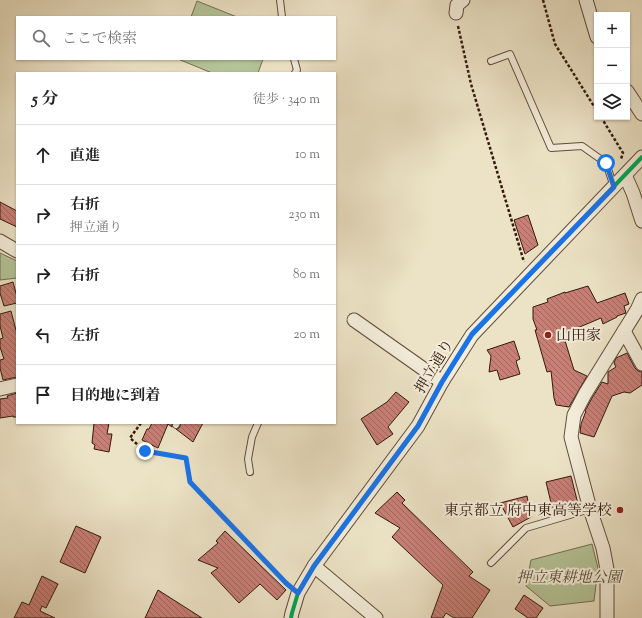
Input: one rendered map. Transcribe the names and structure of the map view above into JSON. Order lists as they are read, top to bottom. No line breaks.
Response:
{"streets":{"street":["押立通り"]},"parks":["押立東耕地公園"],"places":["山田家","東京都立 府中東高等学校"],"page":{"map_buttons":["+","−"],"search":"ここで検索","heading":["5 分","徒歩 · 340 m"],"list":[["直進","10 m"],["右折","押立通り","230 m"],["右折","80 m"],["左折","20 m"],"目的地に到着"]}}
